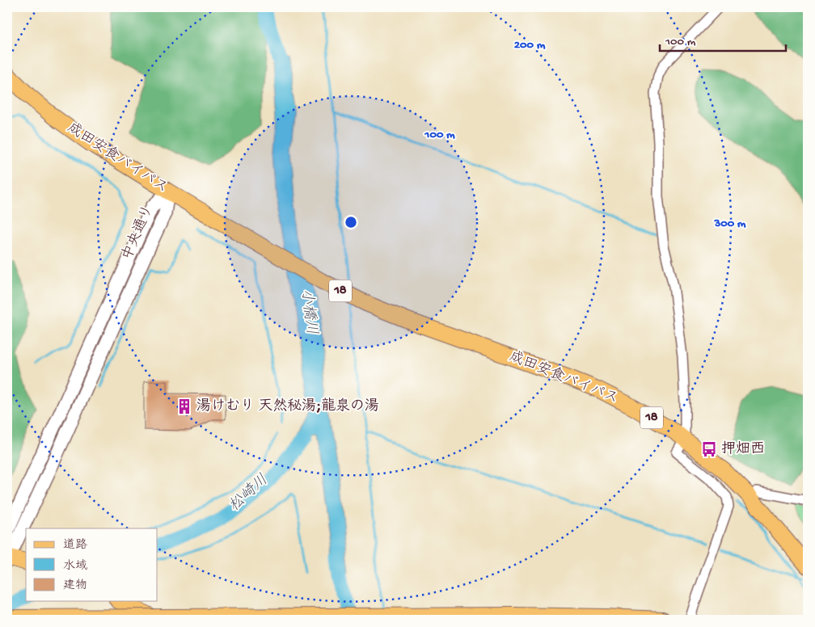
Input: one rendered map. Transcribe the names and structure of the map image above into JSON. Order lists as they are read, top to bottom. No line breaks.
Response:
{"streets":{"main road":["成田安食バイパス","18"],"street":["中央通り"]},"crossings":[["成田安食バイパス","中央通り"]],"water":["小橋川","松崎川"],"places":{"building":["湯けむり 天然秘湯;龍泉の湯"],"bus stop":["押畑西"]},"legend":["道路","水域","建物"],"scale_bar":"100 m","rings":["200 m","100 m","300 m"]}
